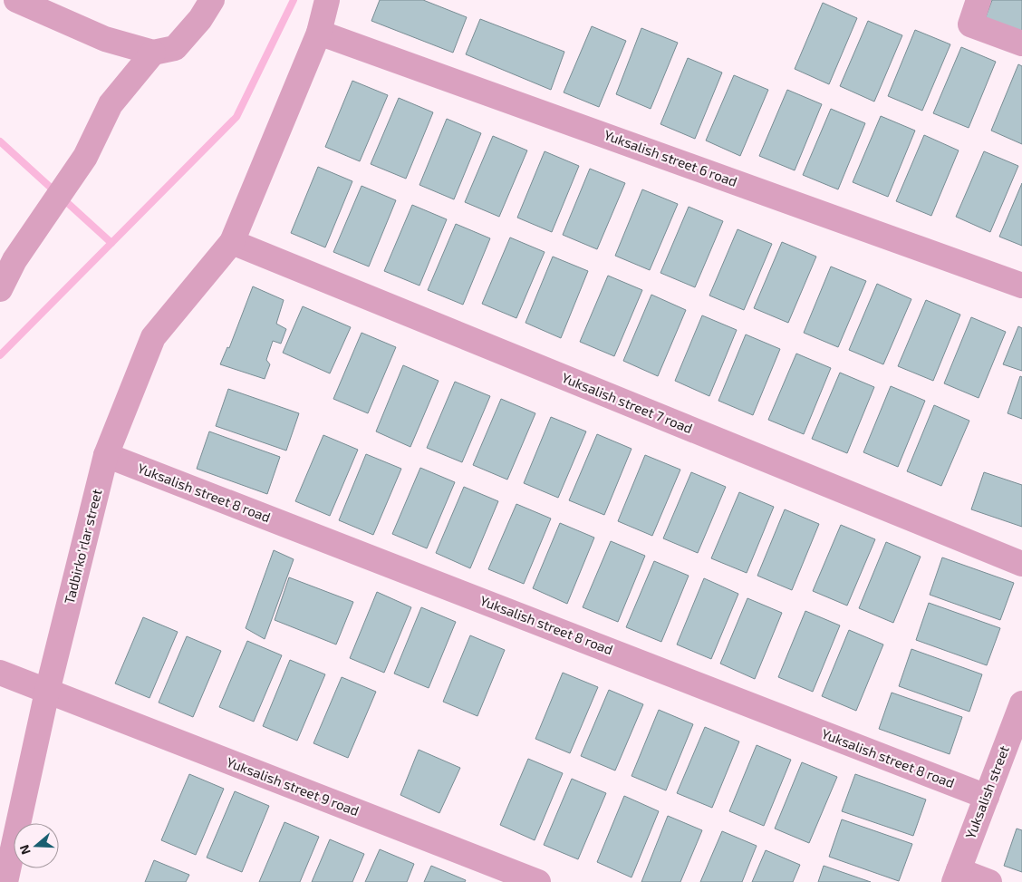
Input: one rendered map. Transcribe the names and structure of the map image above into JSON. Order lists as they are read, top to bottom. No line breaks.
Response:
{"streets":{"street":["Yuksalish street 6 road","Yuksalish street 7 road","Yuksalish street 8 road","Tadbirko'rlar street","Yuksalish street 9 road","Yuksalish street"]},"crossings":[["Yuksalish street 6 road","Tadbirko'rlar street"],["Yuksalish street 7 road","Tadbirko'rlar street"],["Yuksalish street 8 road","Tadbirko'rlar street"],["Yuksalish street 8 road","Yuksalish street"],["Tadbirko'rlar street","Yuksalish street 9 road"]],"north":"left"}
